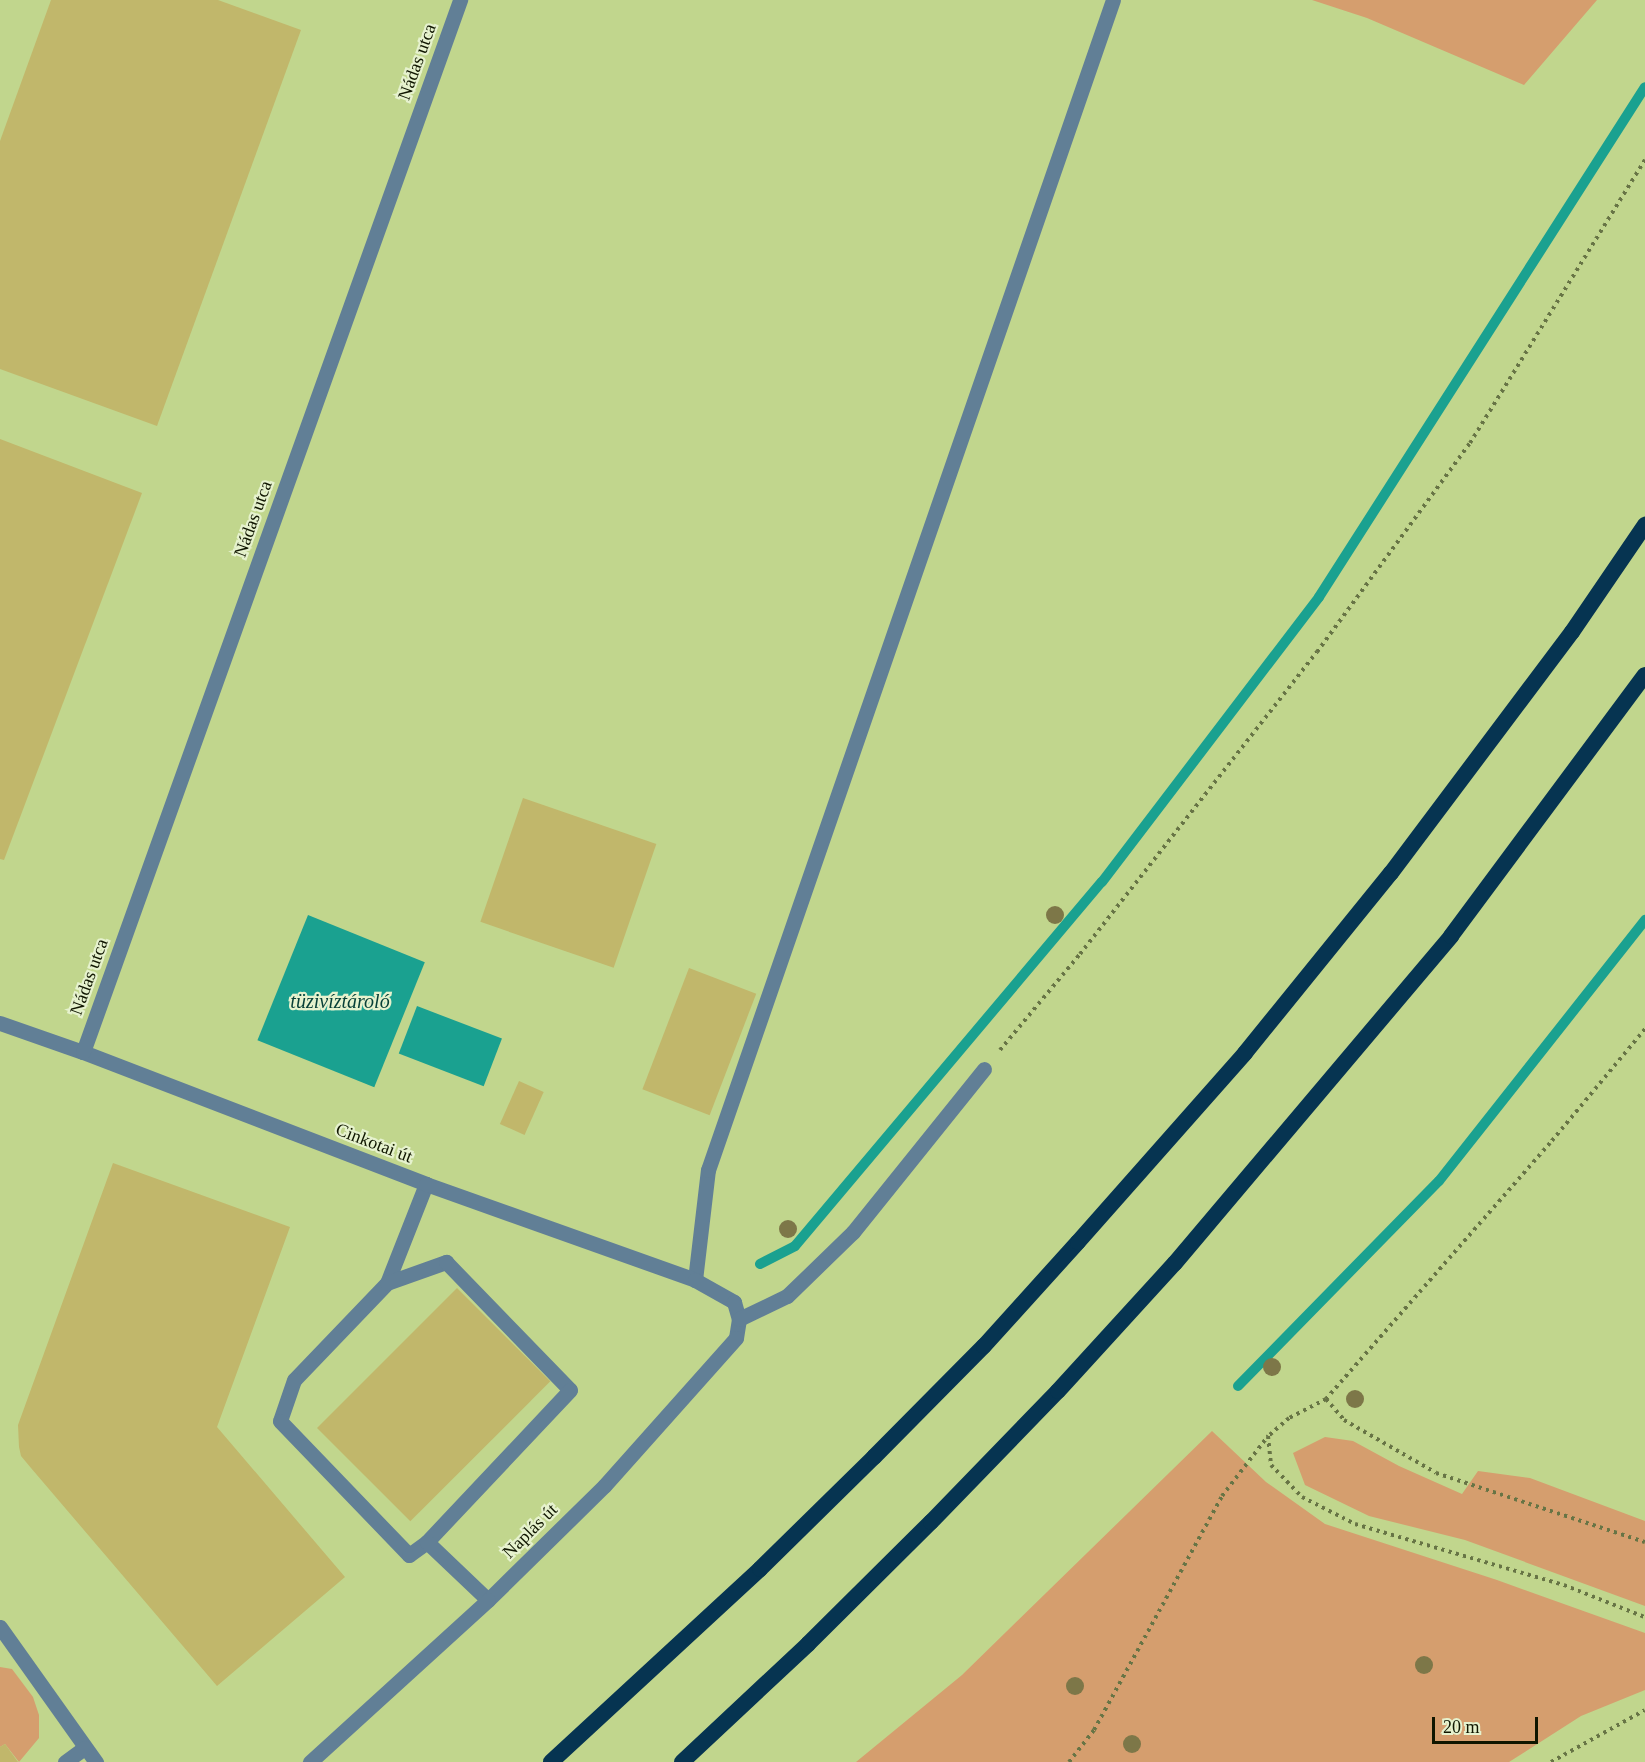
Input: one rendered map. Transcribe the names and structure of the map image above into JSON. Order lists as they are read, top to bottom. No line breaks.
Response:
{"streets":{"street":["Nádas utca","Cinkotai út","Naplás út"]},"crossings":[["Nádas utca","Cinkotai út"],["Cinkotai út","Naplás út"]],"water":["tüzivíztároló"],"scale_bar":"20 m"}
